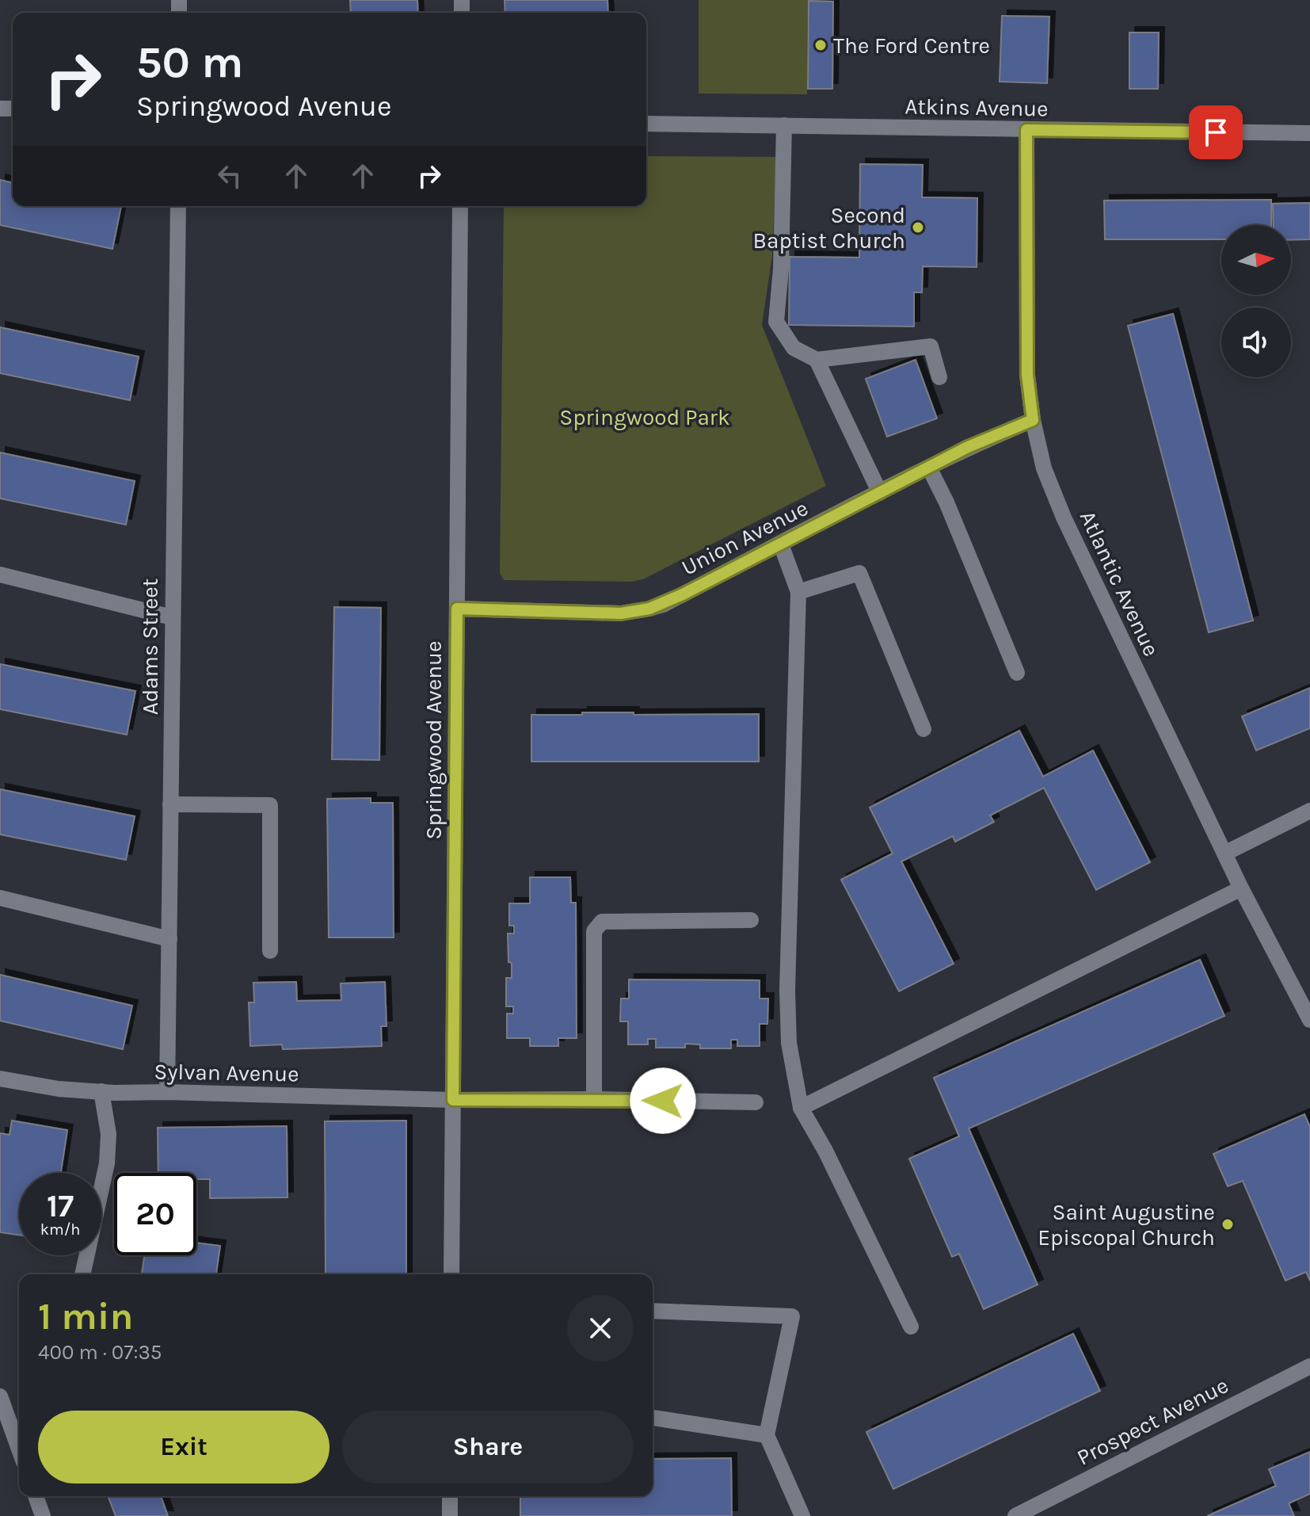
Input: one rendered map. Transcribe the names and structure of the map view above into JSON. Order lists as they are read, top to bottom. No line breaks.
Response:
{"streets":{"street":["Atkins Avenue","Union Avenue","Atlantic Avenue","Adams Street","Springwood Avenue","Sylvan Avenue","Prospect Avenue"]},"crossings":[["Atkins Avenue","Atlantic Avenue"],["Union Avenue","Atlantic Avenue"],["Union Avenue","Springwood Avenue"],["Adams Street","Sylvan Avenue"],["Springwood Avenue","Sylvan Avenue"]],"parks":["Springwood Park"],"places":["The Ford Centre","Second Baptist Church","Saint Augustine Episcopal Church"],"north":"right","page":{"turn":["50 m","Springwood Avenue"],"speed":"17 km/h","limit":"20","heading":["1 min","400 m · 07:35"],"buttons":["Exit","Share"]}}
